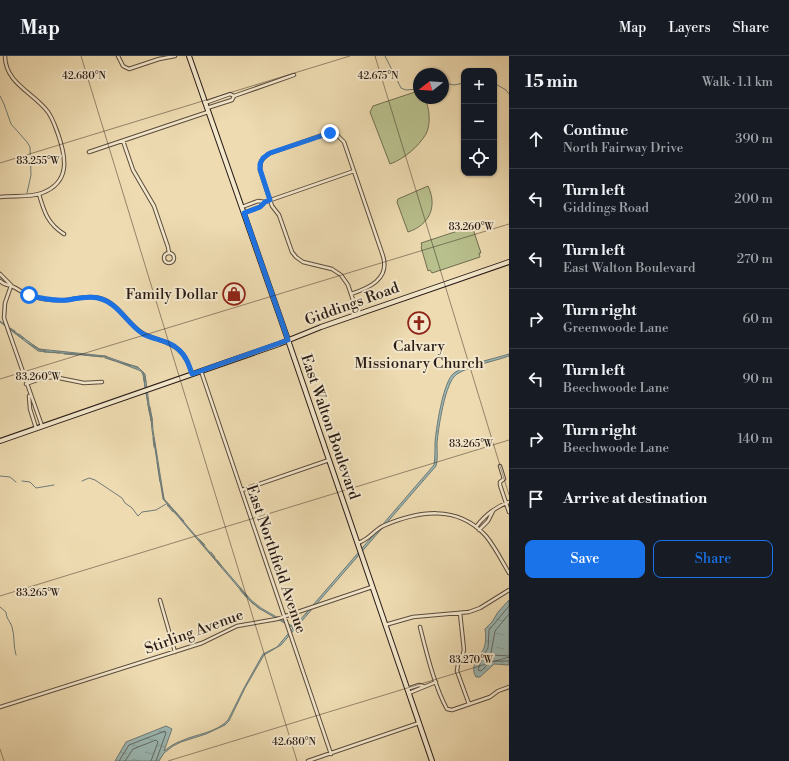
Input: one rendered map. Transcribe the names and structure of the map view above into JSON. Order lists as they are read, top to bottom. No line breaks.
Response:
{"streets":{"main road":["Giddings Road","East Walton Boulevard"],"street":["East Northfield Avenue","Stirling Avenue"]},"crossings":[["Giddings Road","East Walton Boulevard"],["Giddings Road","East Northfield Avenue"],["East Walton Boulevard","Stirling Avenue"],["East Northfield Avenue","Stirling Avenue"]],"places":{"shop":["Family Dollar"],"church":["Calvary Missionary Church"]},"north":"left","page":{"header":"Map","nav":["Map","Layers","Share"],"heading":["15 min","Walk · 1.1 km"],"map_buttons":["+","−"],"list":[["Continue","North Fairway Drive","390 m"],["Turn left","Giddings Road","200 m"],["Turn left","East Walton Boulevard","270 m"],["Turn right","Greenwoode Lane","60 m"],["Turn left","Beechwoode Lane","90 m"],["Turn right","Beechwoode Lane","140 m"],"Arrive at destination"],"buttons":["Save","Share"]},"coordinates":["42.680°N","42.675°N","83.255°W","83.260°W","83.265°W","83.270°W"]}
